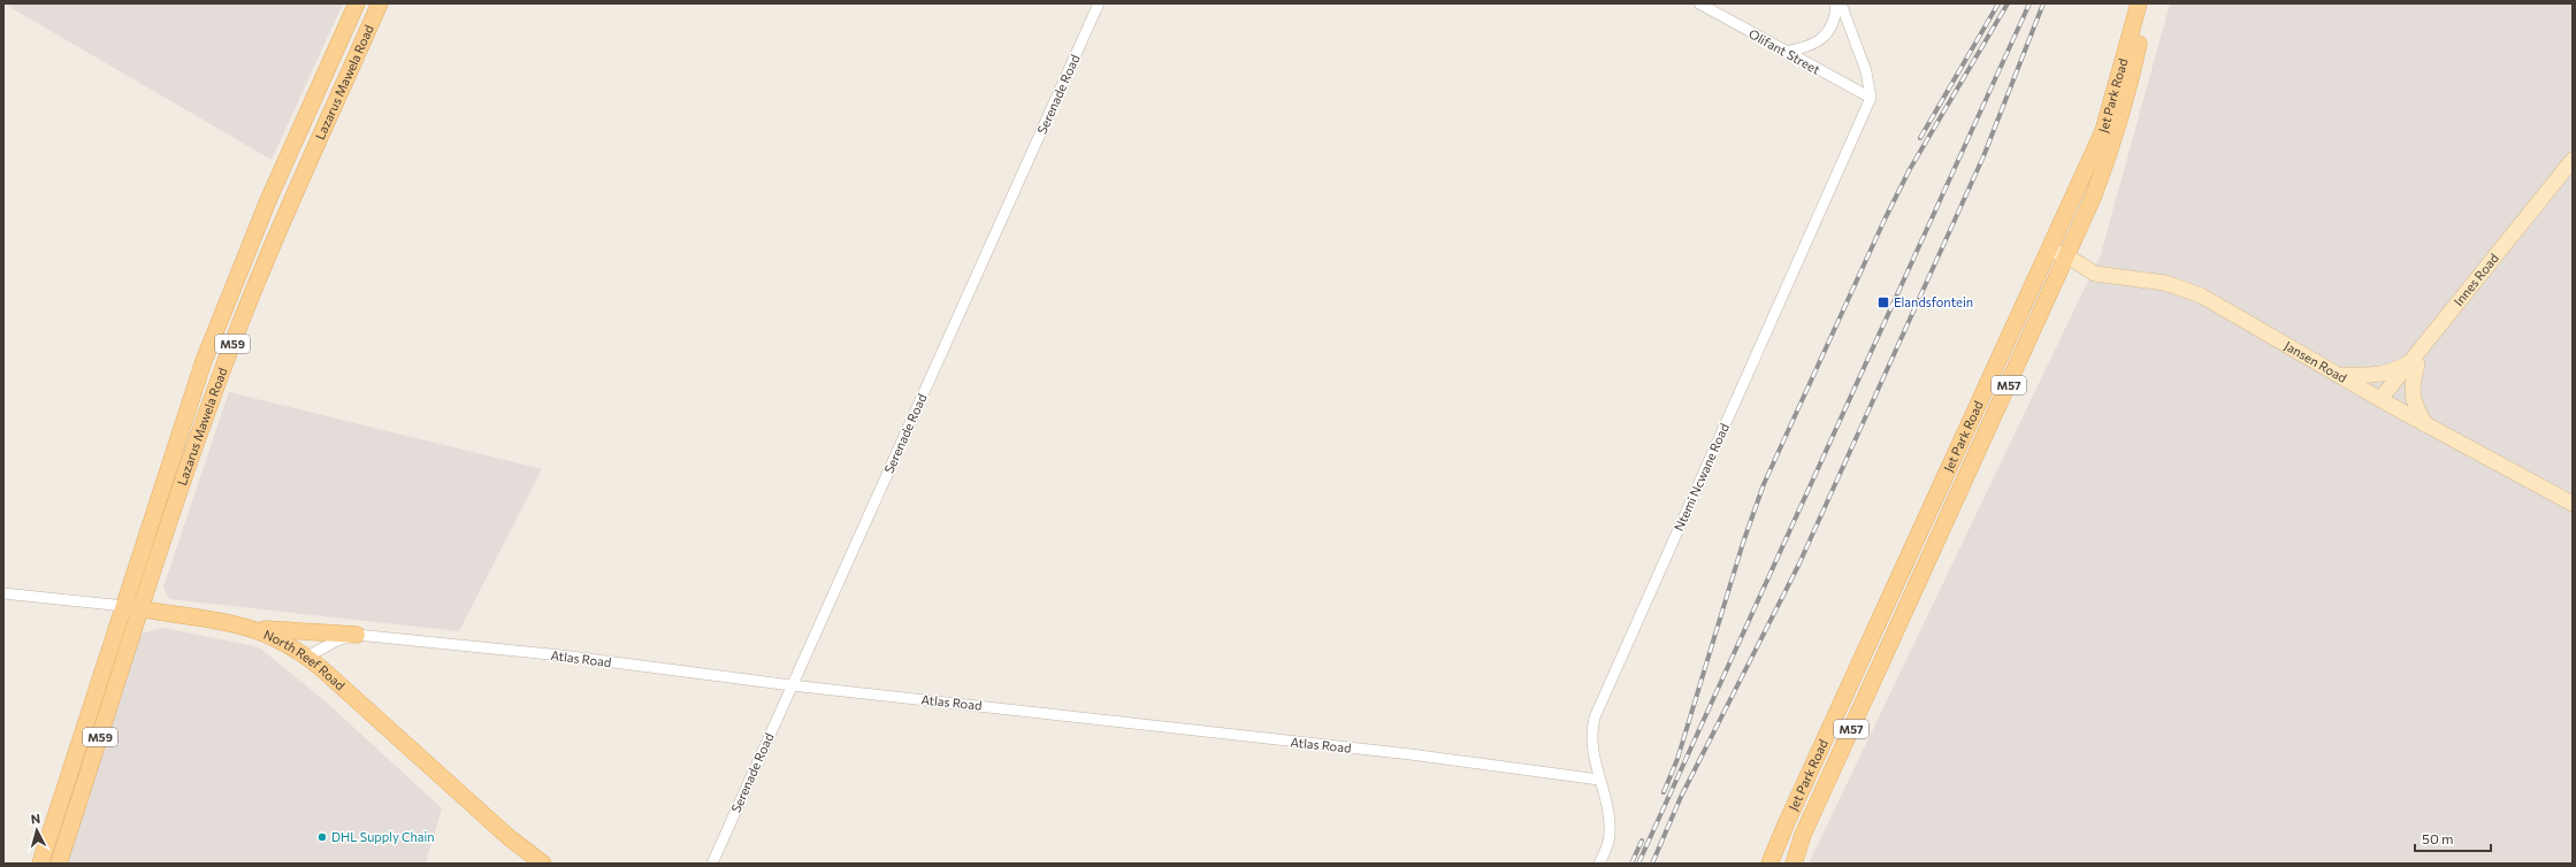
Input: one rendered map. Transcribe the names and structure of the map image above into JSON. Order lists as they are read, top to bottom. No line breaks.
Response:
{"streets":{"main road":["Lazarus Mawela Road","Jet Park Road","M59","M57","North Reef Road"],"street":["Olifant Street","Serenade Road","Innes Road","Jansen Road","Ntemi Ncwane Road","Atlas Road"]},"crossings":[["Olifant Street","Ntemi Ncwane Road"],["Lazarus Mawela Road","North Reef Road"],["Serenade Road","Atlas Road"],["Jet Park Road","Jansen Road"],["Innes Road","Jansen Road"],["Ntemi Ncwane Road","Atlas Road"],["Atlas Road","North Reef Road"]],"places":{"transit":["Elandsfontein"],"other":["DHL Supply Chain"]},"scale_bar":"50 m","north":"top"}
